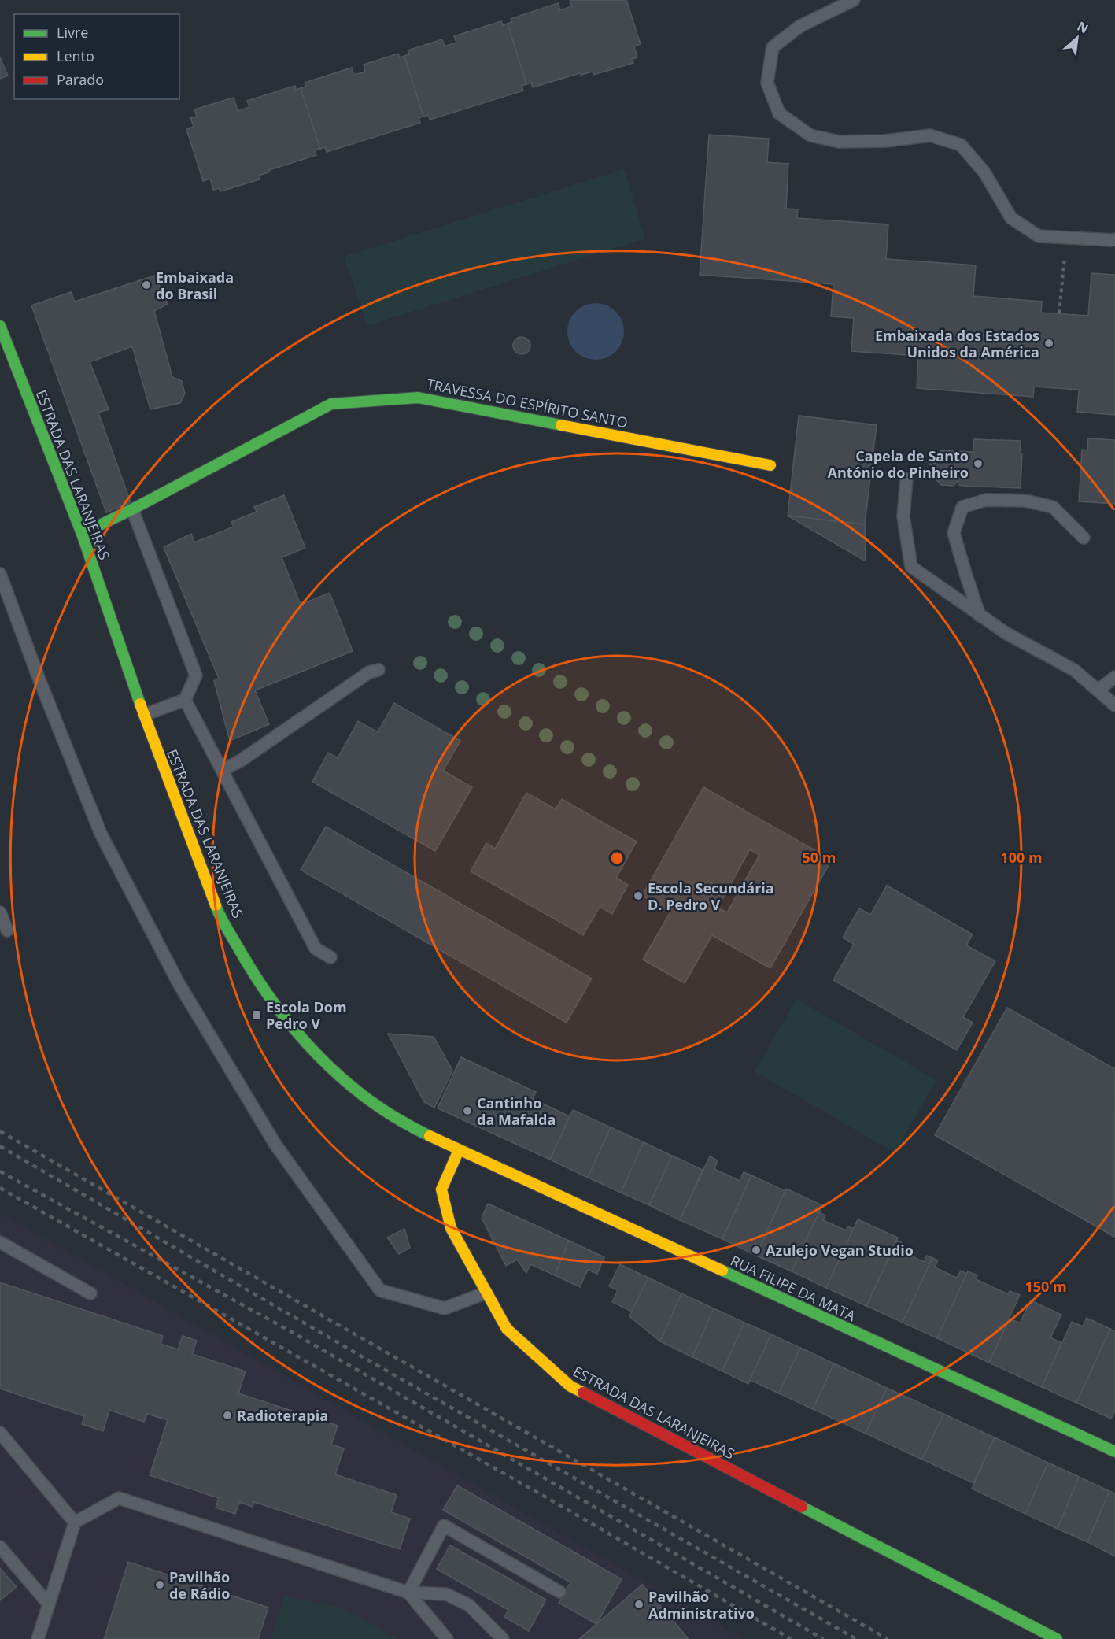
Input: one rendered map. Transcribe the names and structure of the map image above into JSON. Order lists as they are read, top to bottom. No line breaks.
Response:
{"streets":{"main road":["TRAVESSA DO ESPÍRITO SANTO","ESTRADA DAS LARANJEIRAS","RUA FILIPE DA MATA"]},"crossings":[["TRAVESSA DO ESPÍRITO SANTO","ESTRADA DAS LARANJEIRAS"],["ESTRADA DAS LARANJEIRAS","RUA FILIPE DA MATA"]],"places":{"other":["Embaixada do Brasil","Embaixada dos Estados Unidos da América","Capela de Santo António do Pinheiro","Escola Secundária D. Pedro V","Cantinho da Mafalda","Azulejo Vegan Studio","Radioterapia","Pavilhão de Rádio","Pavilhão Administrativo"],"transit":["Escola Dom Pedro V"]},"legend":["Livre","Lento","Parado"],"north":"top right","rings":["50 m","100 m","150 m"]}
